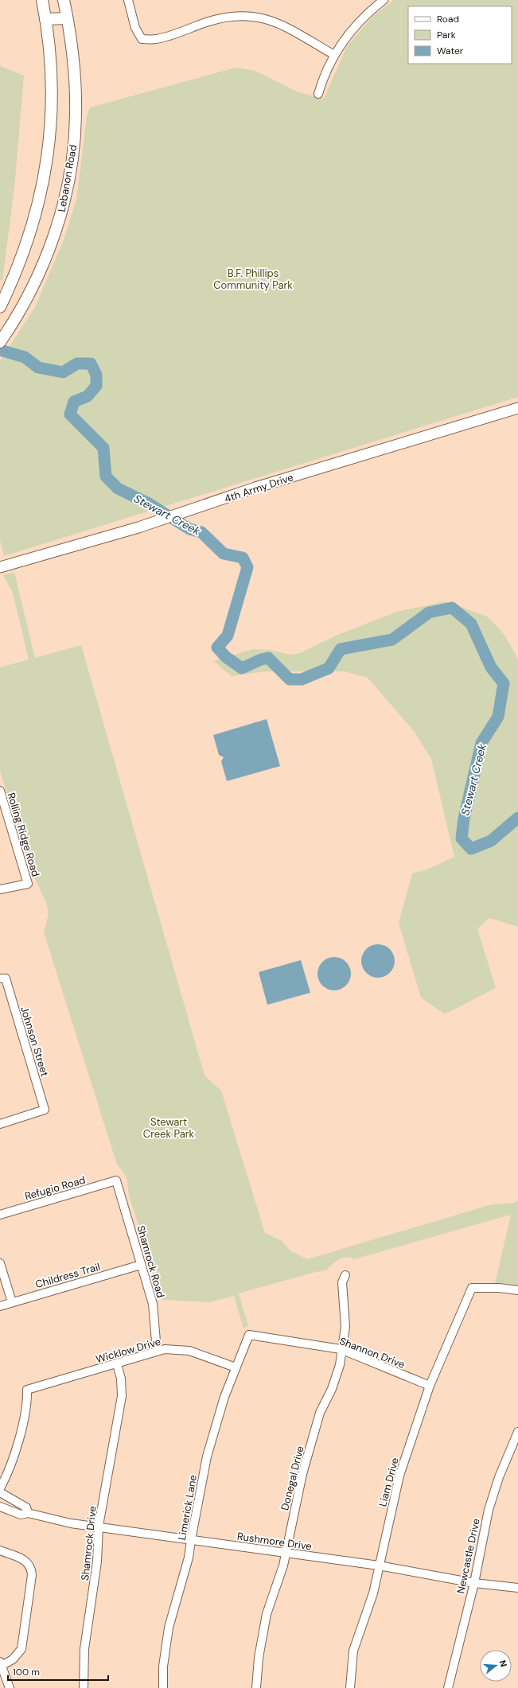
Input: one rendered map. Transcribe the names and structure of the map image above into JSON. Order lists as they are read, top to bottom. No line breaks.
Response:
{"streets":{"main road":["Lebanon Road"],"street":["4th Army Drive","Rolling Ridge Road","Johnson Street","Refugio Road","Shamrock Road","Childress Trail","Wicklow Drive","Shannon Drive","Donegal Drive","Liam Drive","Limerick Lane","Rushmore Drive","Shamrock Drive","Newcastle Drive"]},"crossings":[["Refugio Road","Shamrock Road"],["Shamrock Road","Childress Trail"],["Shamrock Road","Wicklow Drive"],["Wicklow Drive","Limerick Lane"],["Wicklow Drive","Shamrock Drive"],["Shannon Drive","Donegal Drive"],["Shannon Drive","Liam Drive"],["Shannon Drive","Limerick Lane"],["Donegal Drive","Rushmore Drive"],["Liam Drive","Rushmore Drive"],["Limerick Lane","Rushmore Drive"],["Rushmore Drive","Shamrock Drive"],["Rushmore Drive","Newcastle Drive"]],"water":["Stewart Creek"],"parks":["B.F. Phillips Community Park","Stewart Creek Park"],"legend":["Road","Park","Water"],"scale_bar":"100 m","north":"right"}
